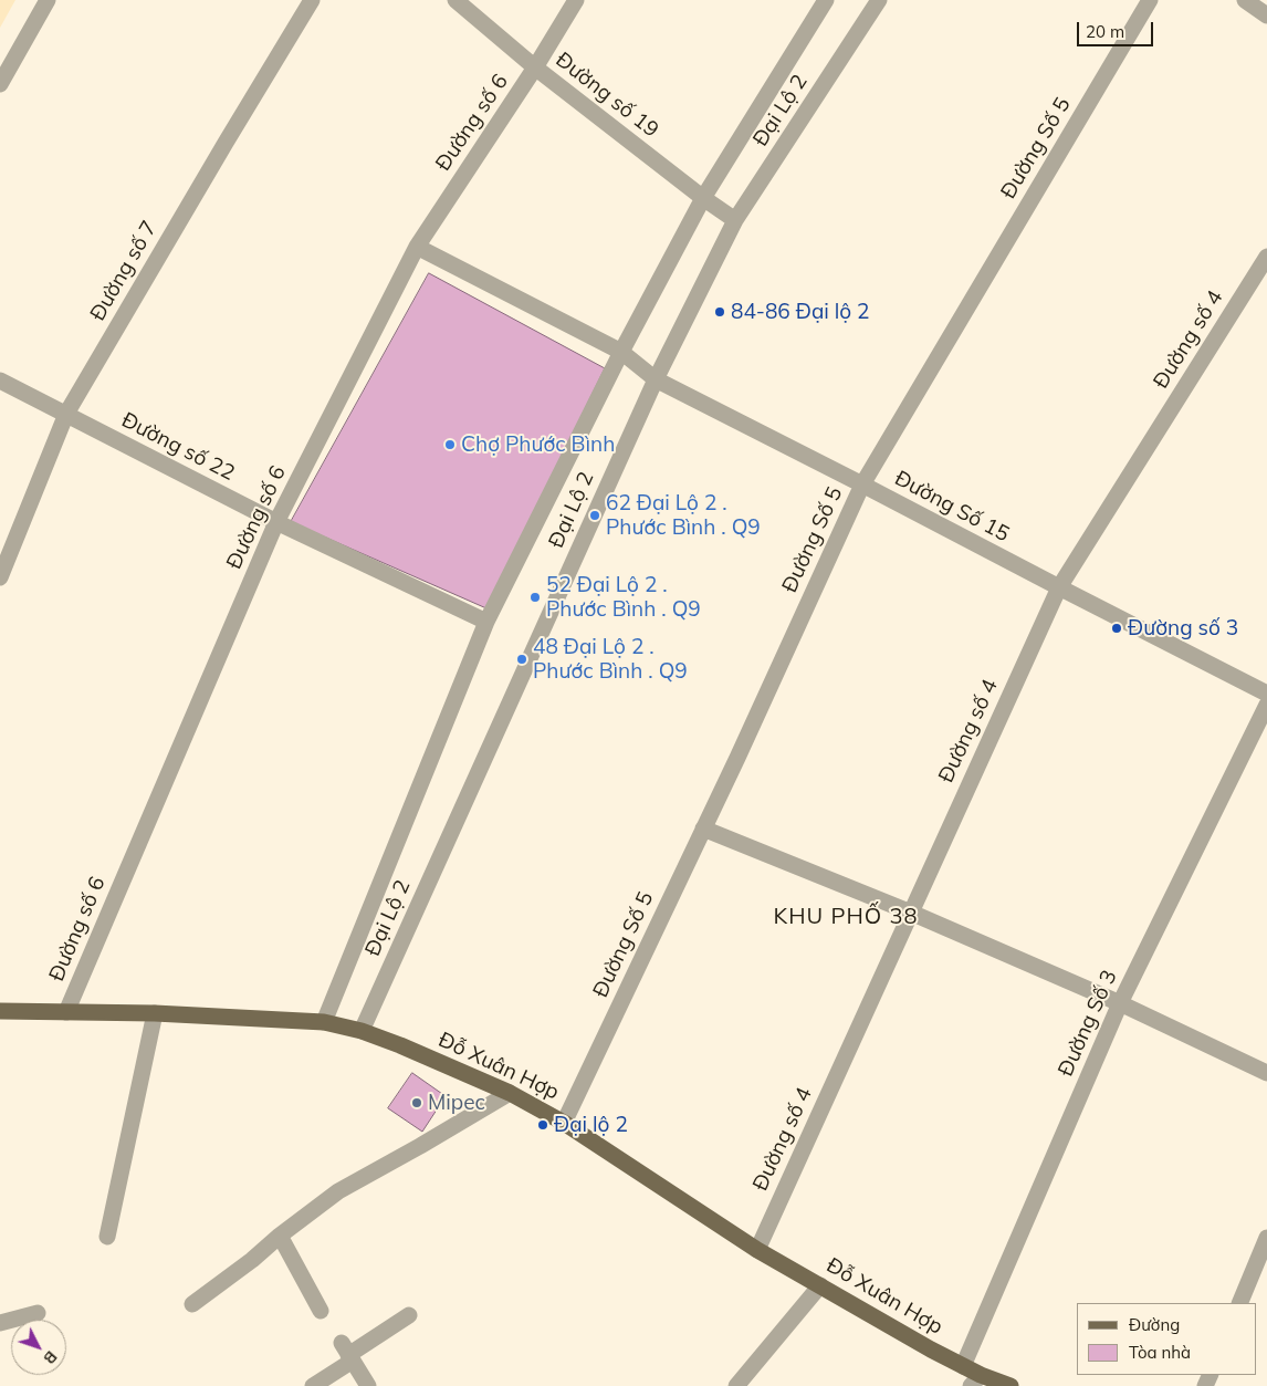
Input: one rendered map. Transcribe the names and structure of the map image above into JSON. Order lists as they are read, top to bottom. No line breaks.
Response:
{"streets":{"main road":["Đỗ Xuân Hợp"],"street":["Đường số 19","Đại Lộ 2","Đường số 6","Đường Số 5","Đường số 7","Đường số 4","Đường số 22","Đường Số 15","Đường Số 3"]},"crossings":[["Đường số 19","Đại Lộ 2"],["Đường số 19","Đường số 6"],["Đại Lộ 2","Đường số 22"],["Đại Lộ 2","Đường Số 15"],["Đại Lộ 2","Đỗ Xuân Hợp"],["Đường số 6","Đường số 22"],["Đường số 6","Đường Số 15"],["Đường số 6","Đỗ Xuân Hợp"],["Đường Số 5","Đường Số 15"],["Đường Số 5","Đỗ Xuân Hợp"],["Đường số 7","Đường số 22"],["Đường số 4","Đường Số 15"],["Đường số 4","Đỗ Xuân Hợp"],["Đường Số 3","Đỗ Xuân Hợp"]],"districts":["KHU PHỐ 38"],"places":["84-86 Đại lộ 2","Chợ Phước Bình","62 Đại Lộ 2 . Phước Bình . Q9","52 Đại Lộ 2 . Phước Bình . Q9","Đường số 3","48 Đại Lộ 2 . Phước Bình . Q9","Mipec","Đại lộ 2"],"legend":["Đường","Tòa nhà"],"scale_bar":"20 m","north":"bottom right"}
